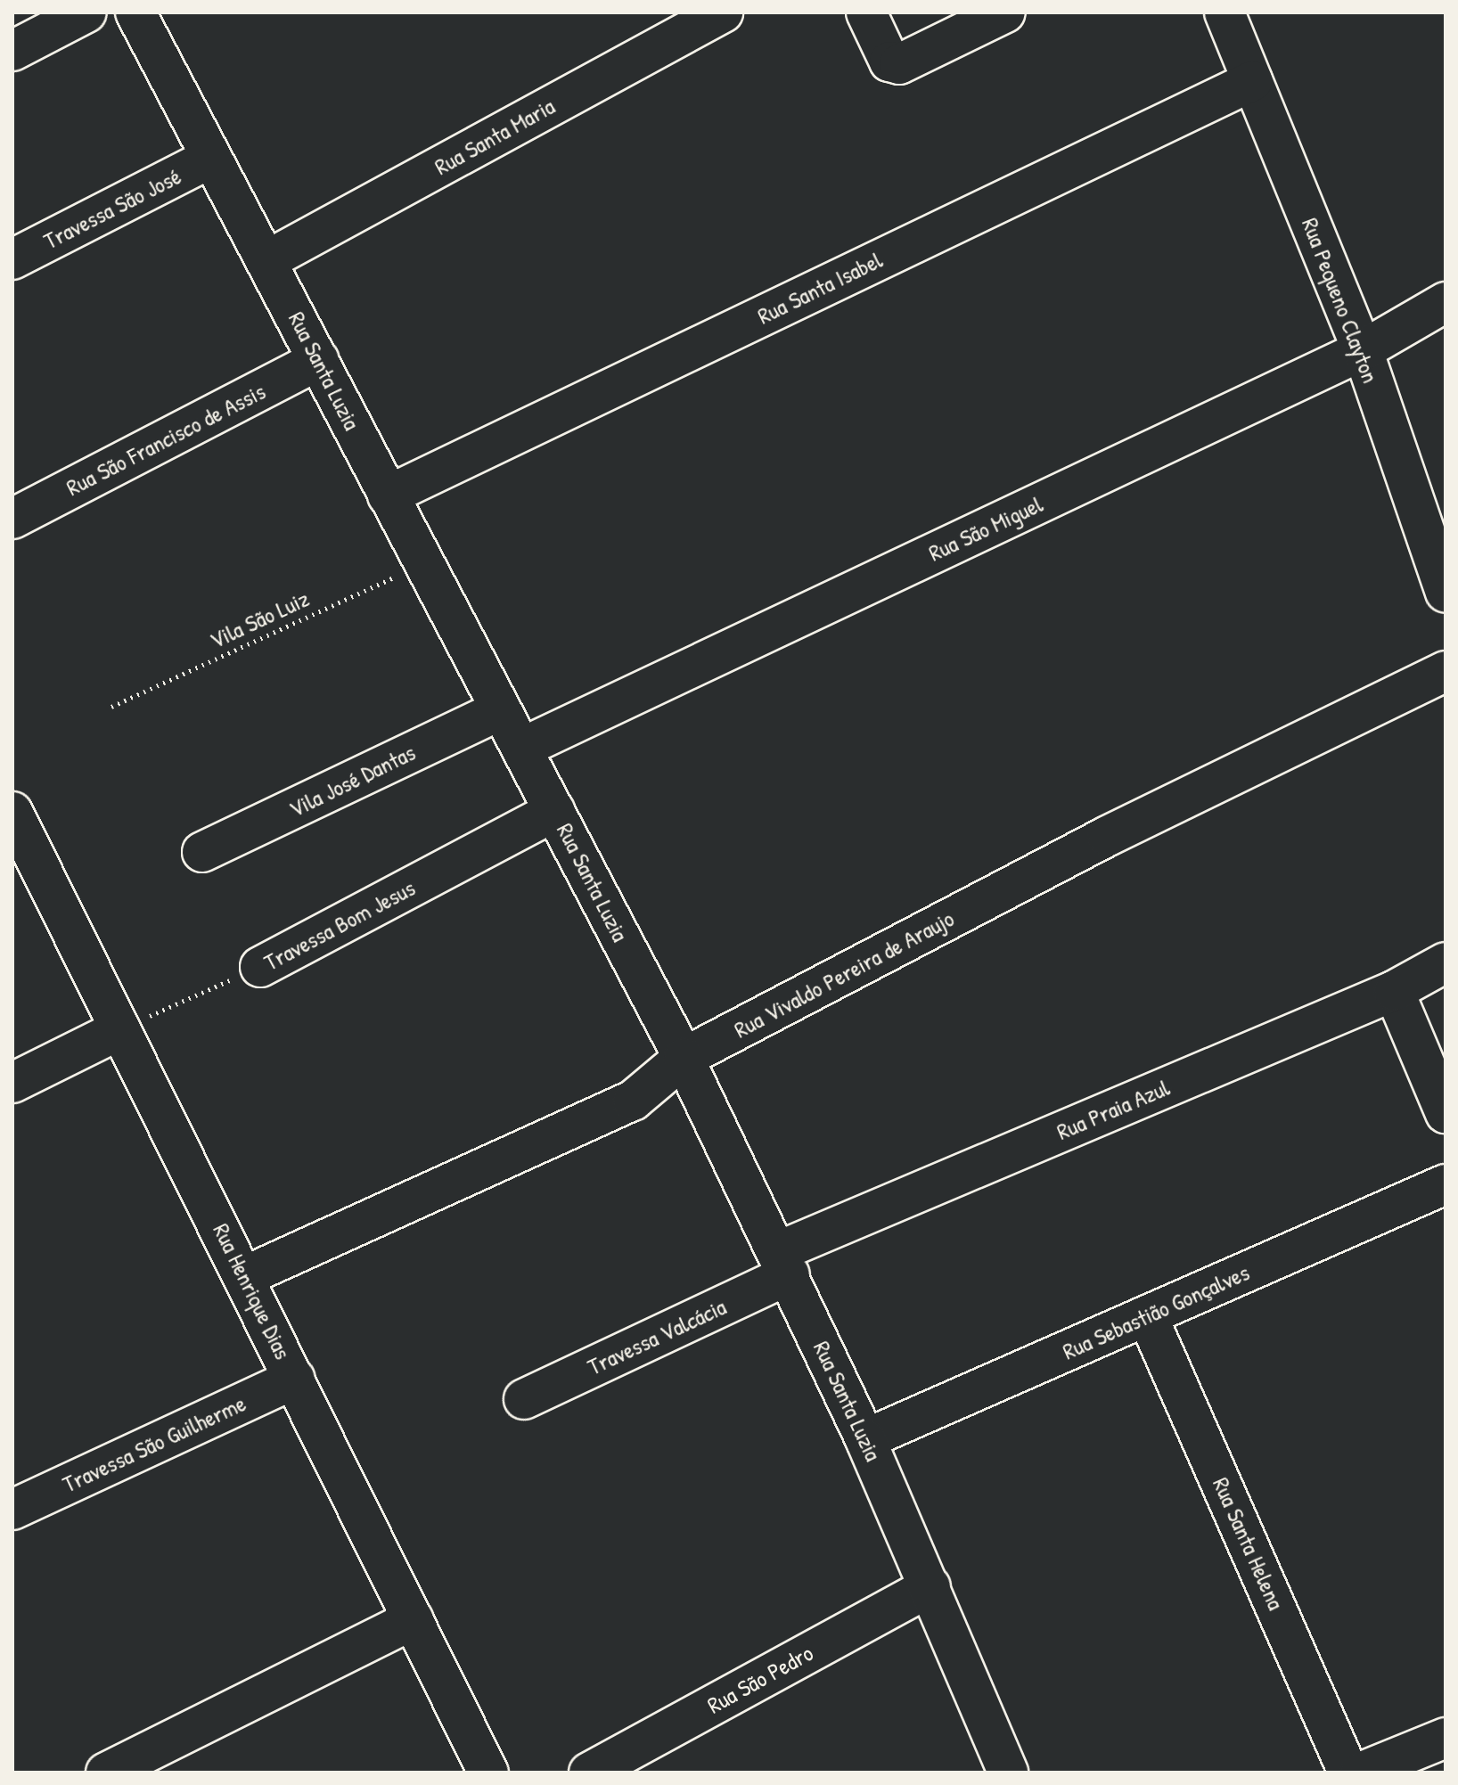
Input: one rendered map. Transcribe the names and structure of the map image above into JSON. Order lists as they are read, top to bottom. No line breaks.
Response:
{"streets":{"street":["Rua Santa Maria","Travessa São José","Rua Santa Isabel","Rua Pequeno Clayton","Rua Santa Luzia","Rua São Francisco de Assis","Rua São Miguel","Vila José Dantas","Travessa Bom Jesus","Rua Vivaldo Pereira de Araujo","Rua Praia Azul","Rua Henrique Dias","Rua Sebastião Gonçalves","Travessa Valcácia","Travessa São Guilherme","Rua Santa Helena","Rua São Pedro"],"path":["Vila São Luiz"]},"crossings":[["Rua Santa Maria","Rua Santa Luzia"],["Travessa São José","Rua Santa Luzia"],["Rua Santa Isabel","Rua Pequeno Clayton"],["Rua Santa Isabel","Rua Santa Luzia"],["Rua Pequeno Clayton","Rua São Miguel"],["Rua Santa Luzia","Rua São Francisco de Assis"],["Rua Santa Luzia","Rua São Miguel"],["Rua Santa Luzia","Vila São Luiz"],["Rua Santa Luzia","Vila José Dantas"],["Rua Santa Luzia","Travessa Bom Jesus"],["Rua Santa Luzia","Rua Vivaldo Pereira de Araujo"],["Rua Santa Luzia","Rua Praia Azul"],["Rua Santa Luzia","Rua Sebastião Gonçalves"],["Rua Santa Luzia","Travessa Valcácia"],["Rua Santa Luzia","Rua São Pedro"],["Travessa Bom Jesus","Rua Henrique Dias"],["Rua Vivaldo Pereira de Araujo","Rua Henrique Dias"],["Rua Praia Azul","Travessa Valcácia"],["Rua Henrique Dias","Travessa São Guilherme"],["Rua Sebastião Gonçalves","Rua Santa Helena"]]}
